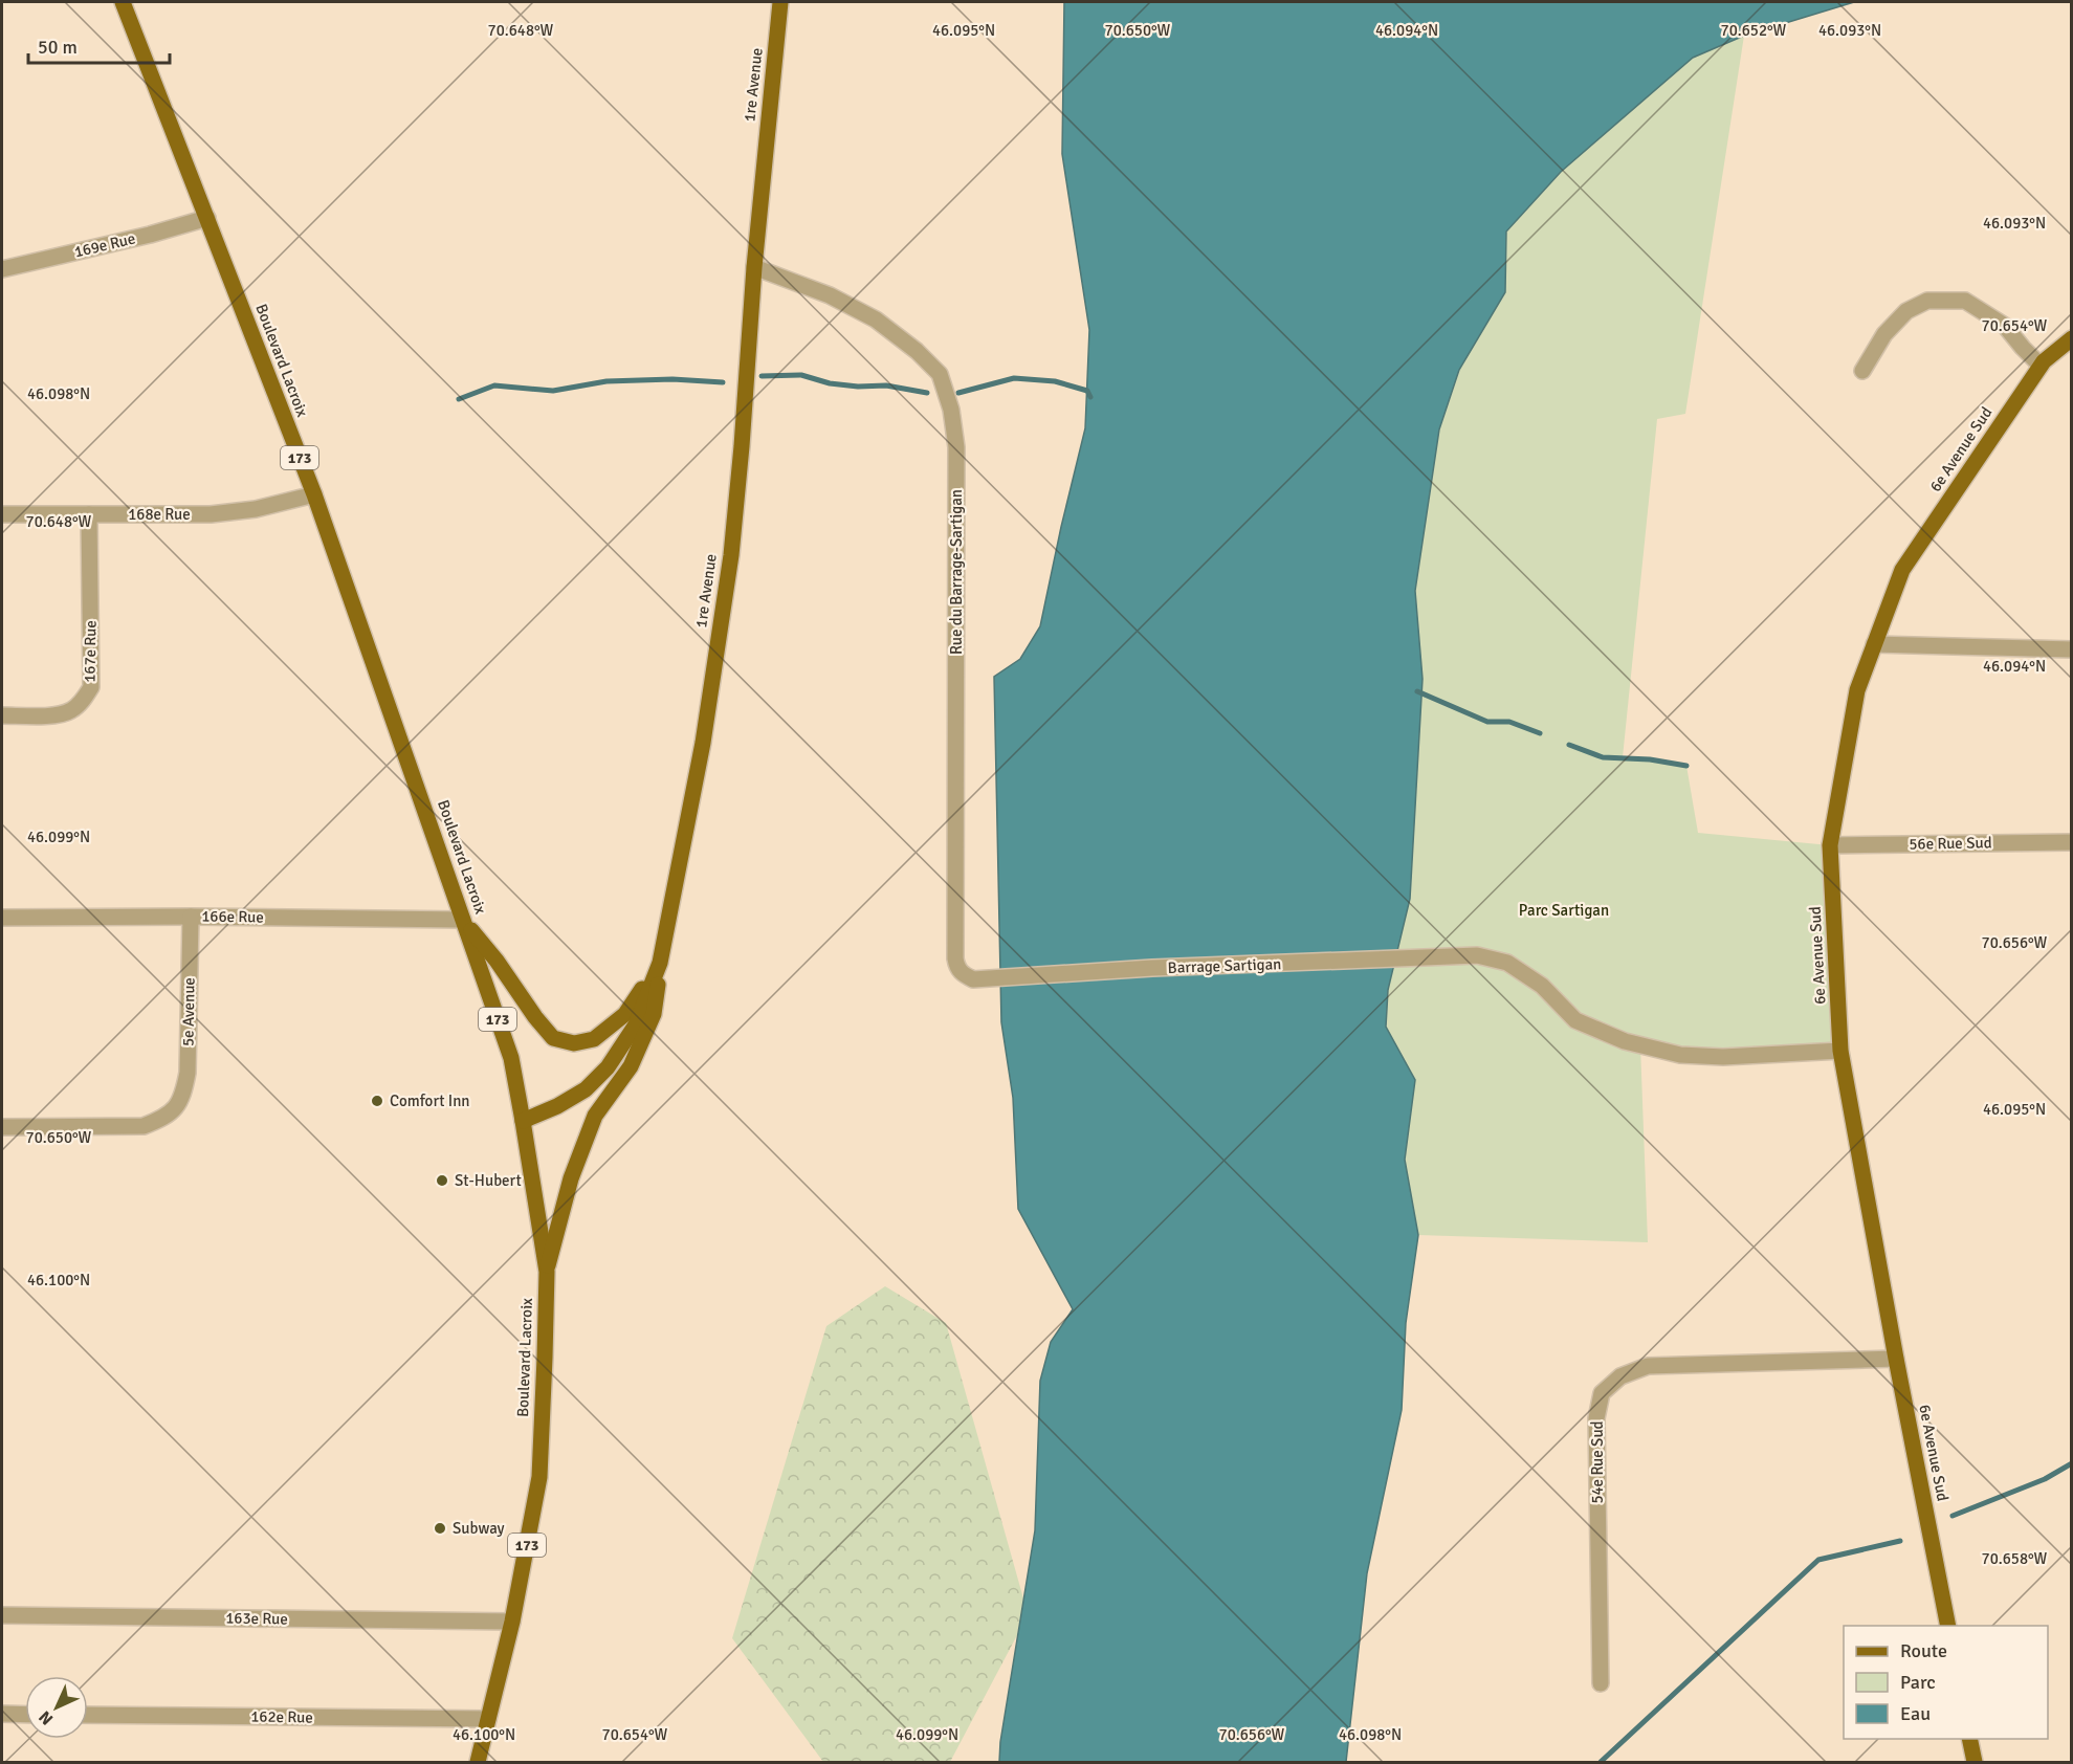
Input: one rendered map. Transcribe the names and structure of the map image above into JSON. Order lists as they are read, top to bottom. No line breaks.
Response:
{"streets":{"main road":["1re Avenue","Boulevard Lacroix","6e Avenue Sud","173"],"street":["169e Rue","168e Rue","Rue du Barrage-Sartigan","167e Rue","56e Rue Sud","166e Rue","Barrage Sartigan","5e Avenue","54e Rue Sud","163e Rue","162e Rue"]},"crossings":[["1re Avenue","Boulevard Lacroix"],["1re Avenue","Rue du Barrage-Sartigan"],["169e Rue","Boulevard Lacroix"],["Boulevard Lacroix","168e Rue"],["Boulevard Lacroix","166e Rue"],["Boulevard Lacroix","163e Rue"],["Boulevard Lacroix","162e Rue"],["6e Avenue Sud","56e Rue Sud"],["6e Avenue Sud","Barrage Sartigan"],["6e Avenue Sud","54e Rue Sud"],["168e Rue","167e Rue"],["Rue du Barrage-Sartigan","Barrage Sartigan"],["166e Rue","5e Avenue"]],"parks":["Parc Sartigan"],"places":["Comfort Inn","St-Hubert","Subway"],"legend":["Route","Parc","Eau"],"scale_bar":"50 m","north":"bottom left","coordinates":["46.093°N","70.648°W","46.095°N","70.650°W","46.094°N","70.652°W","70.654°W","46.098°N","46.099°N","70.656°W","46.100°N","70.658°W"]}
